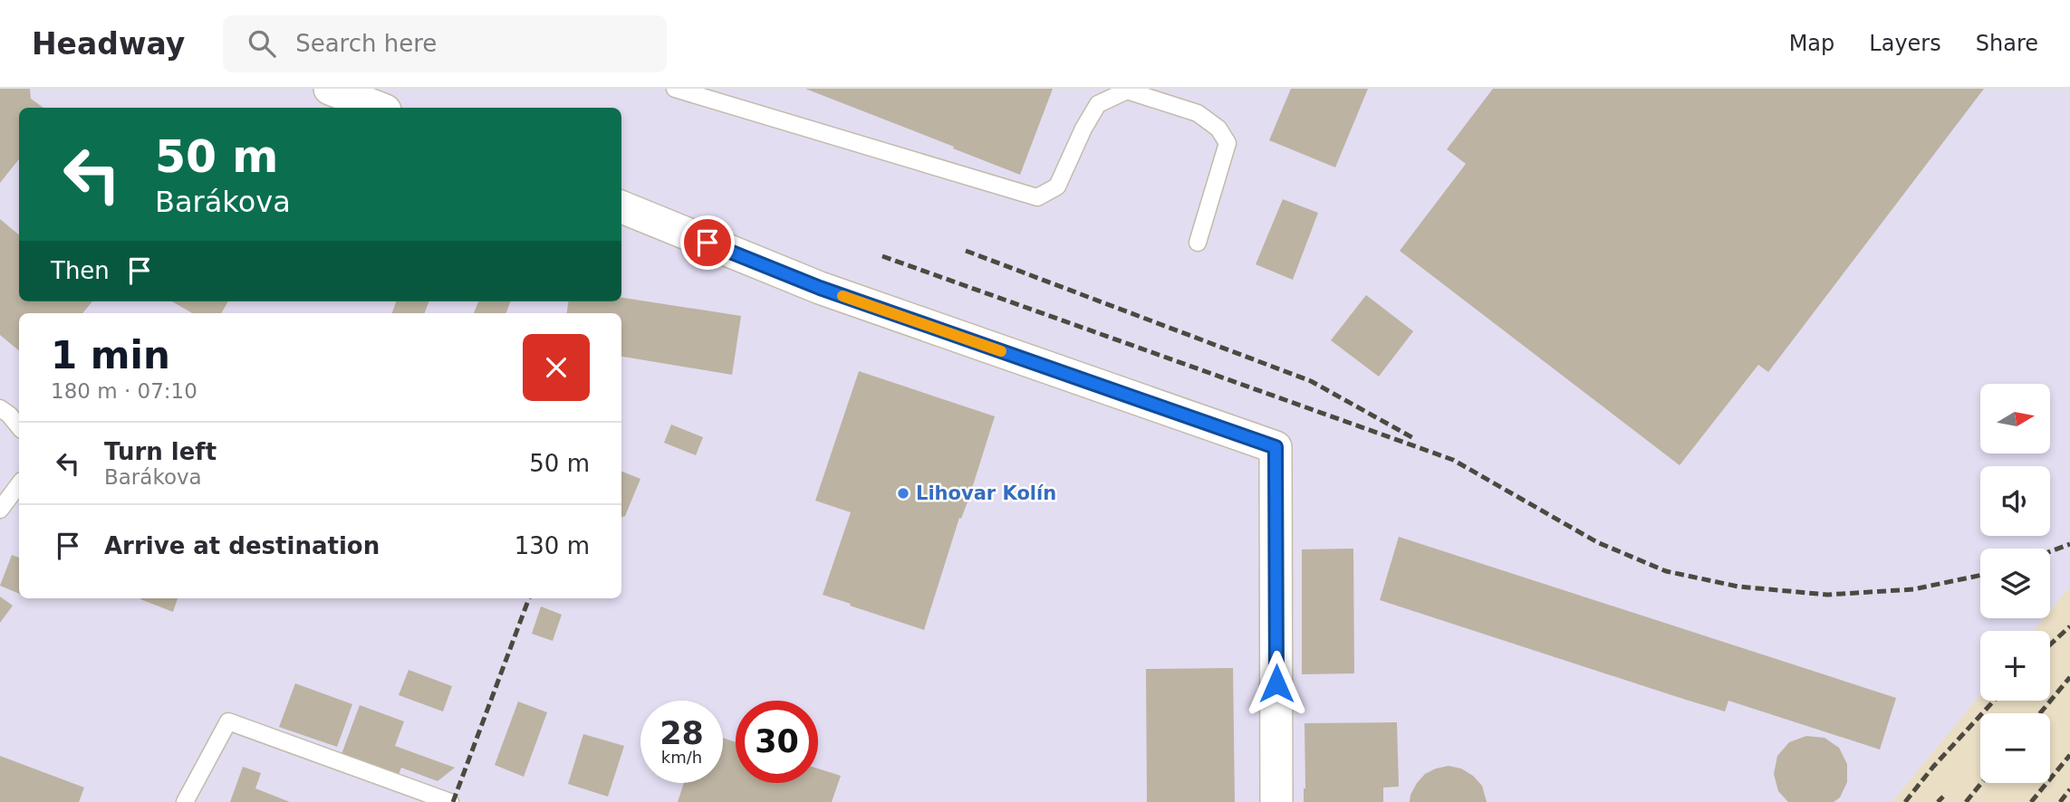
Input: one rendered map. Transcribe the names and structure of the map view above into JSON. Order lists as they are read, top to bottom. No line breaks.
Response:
{"places":["Lihovar Kolín"],"north":"right","page":{"header":"Headway","search":"Search here","nav":["Map","Layers","Share"],"turn":["50 m","Barákova"],"then":"Then","heading":["1 min","180 m · 07:10"],"map_buttons":["+","−"],"list":[{"name":"Turn left","note":"Barákova","value":"50 m"},{"name":"Arrive at destination","value":"130 m"}],"speed":"28 km/h","limit":"30"}}
